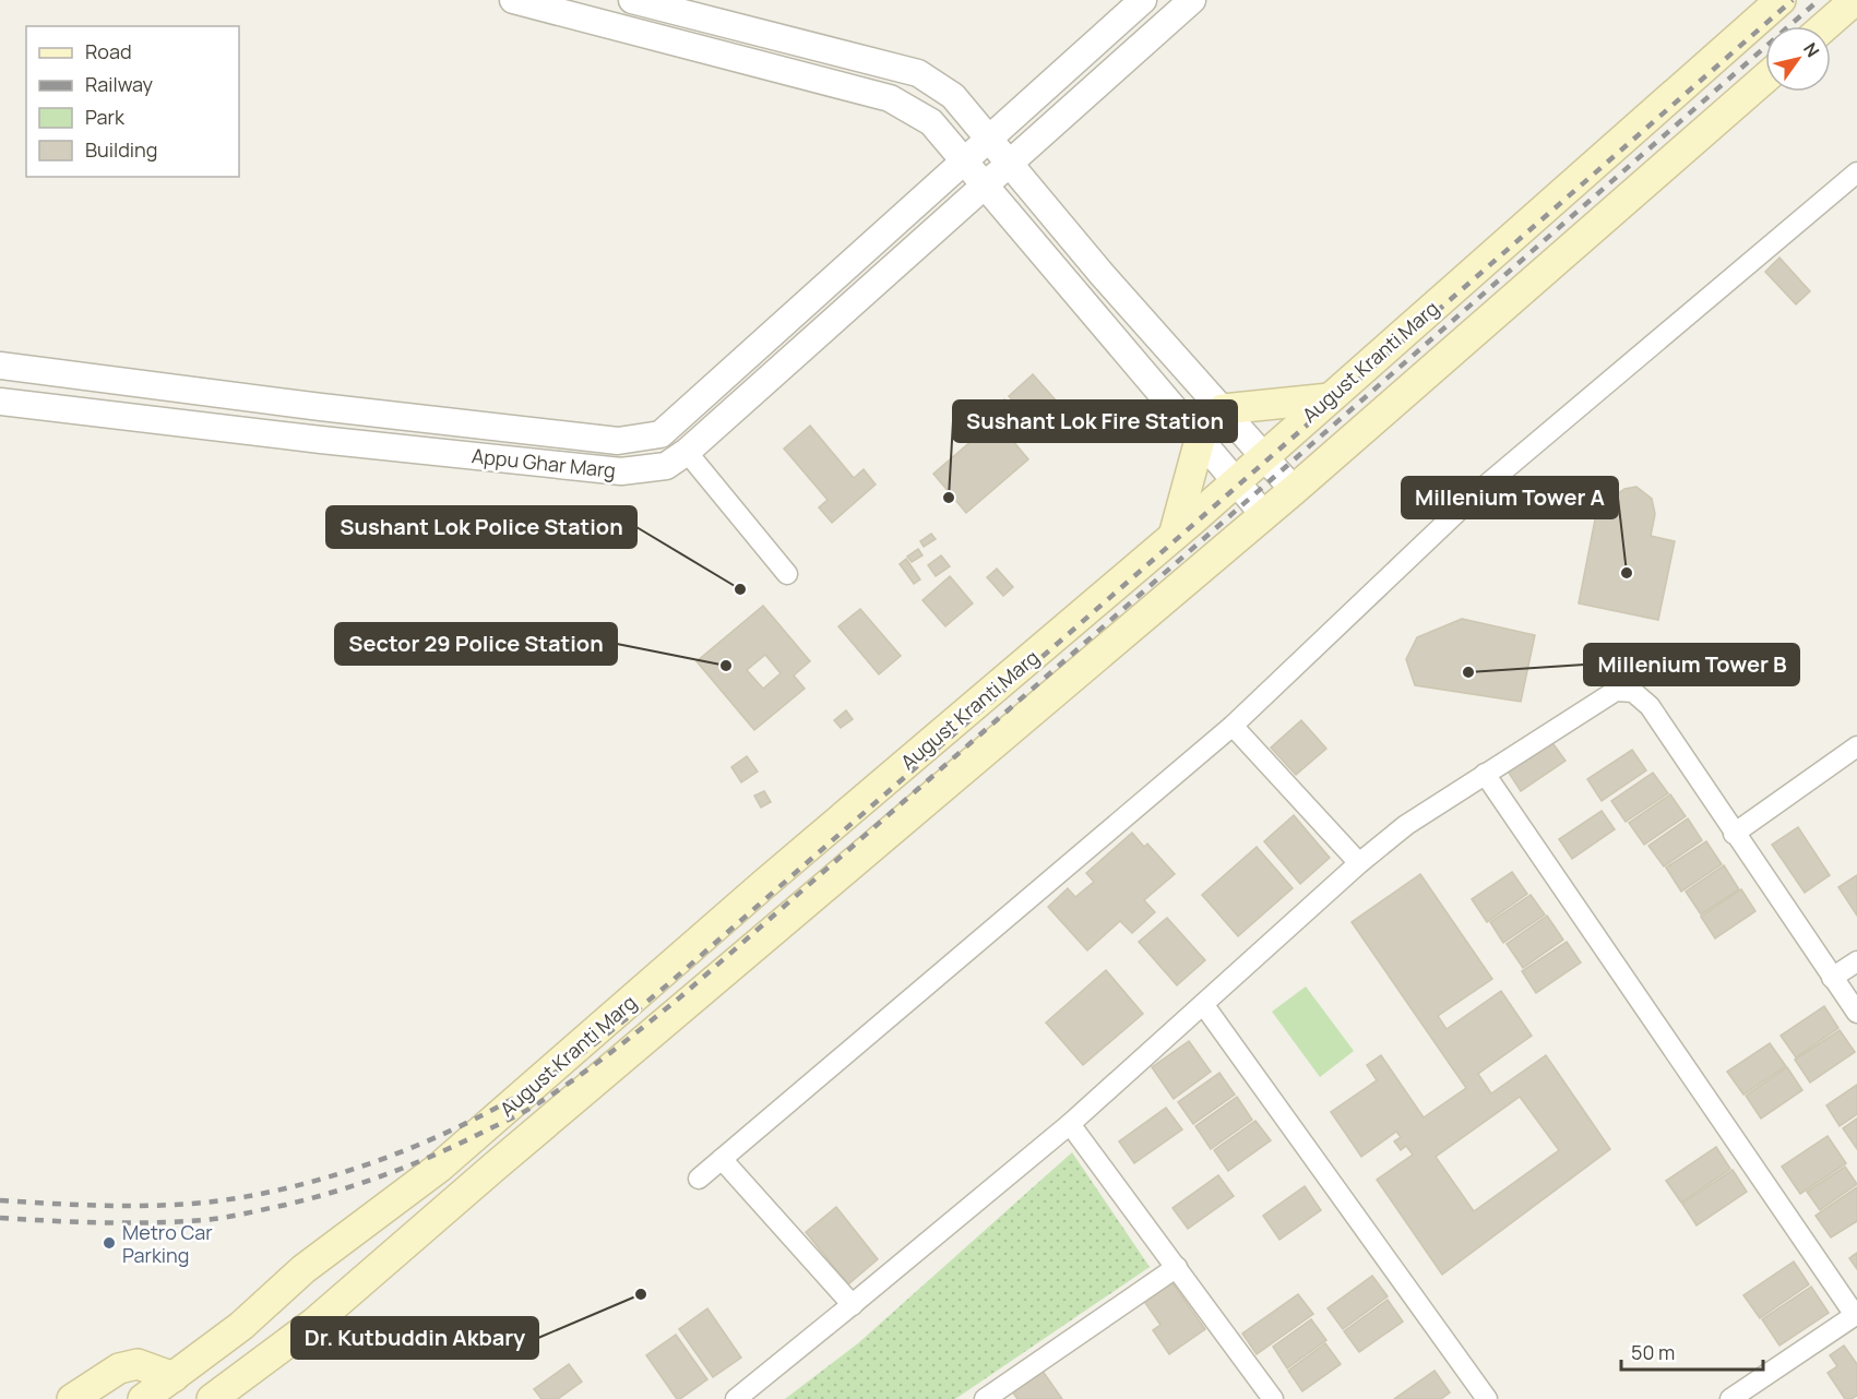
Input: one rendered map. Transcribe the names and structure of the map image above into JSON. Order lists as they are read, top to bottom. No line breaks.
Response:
{"streets":{"main road":["August Kranti Marg"],"street":["Appu Ghar Marg"]},"places":["Sushant Lok Fire Station","Millenium Tower A","Sushant Lok Police Station","Sector 29 Police Station","Millenium Tower B","Metro Car Parking","Dr. Kutbuddin Akbary"],"legend":["Road","Railway","Park","Building"],"scale_bar":"50 m","north":"top right"}
